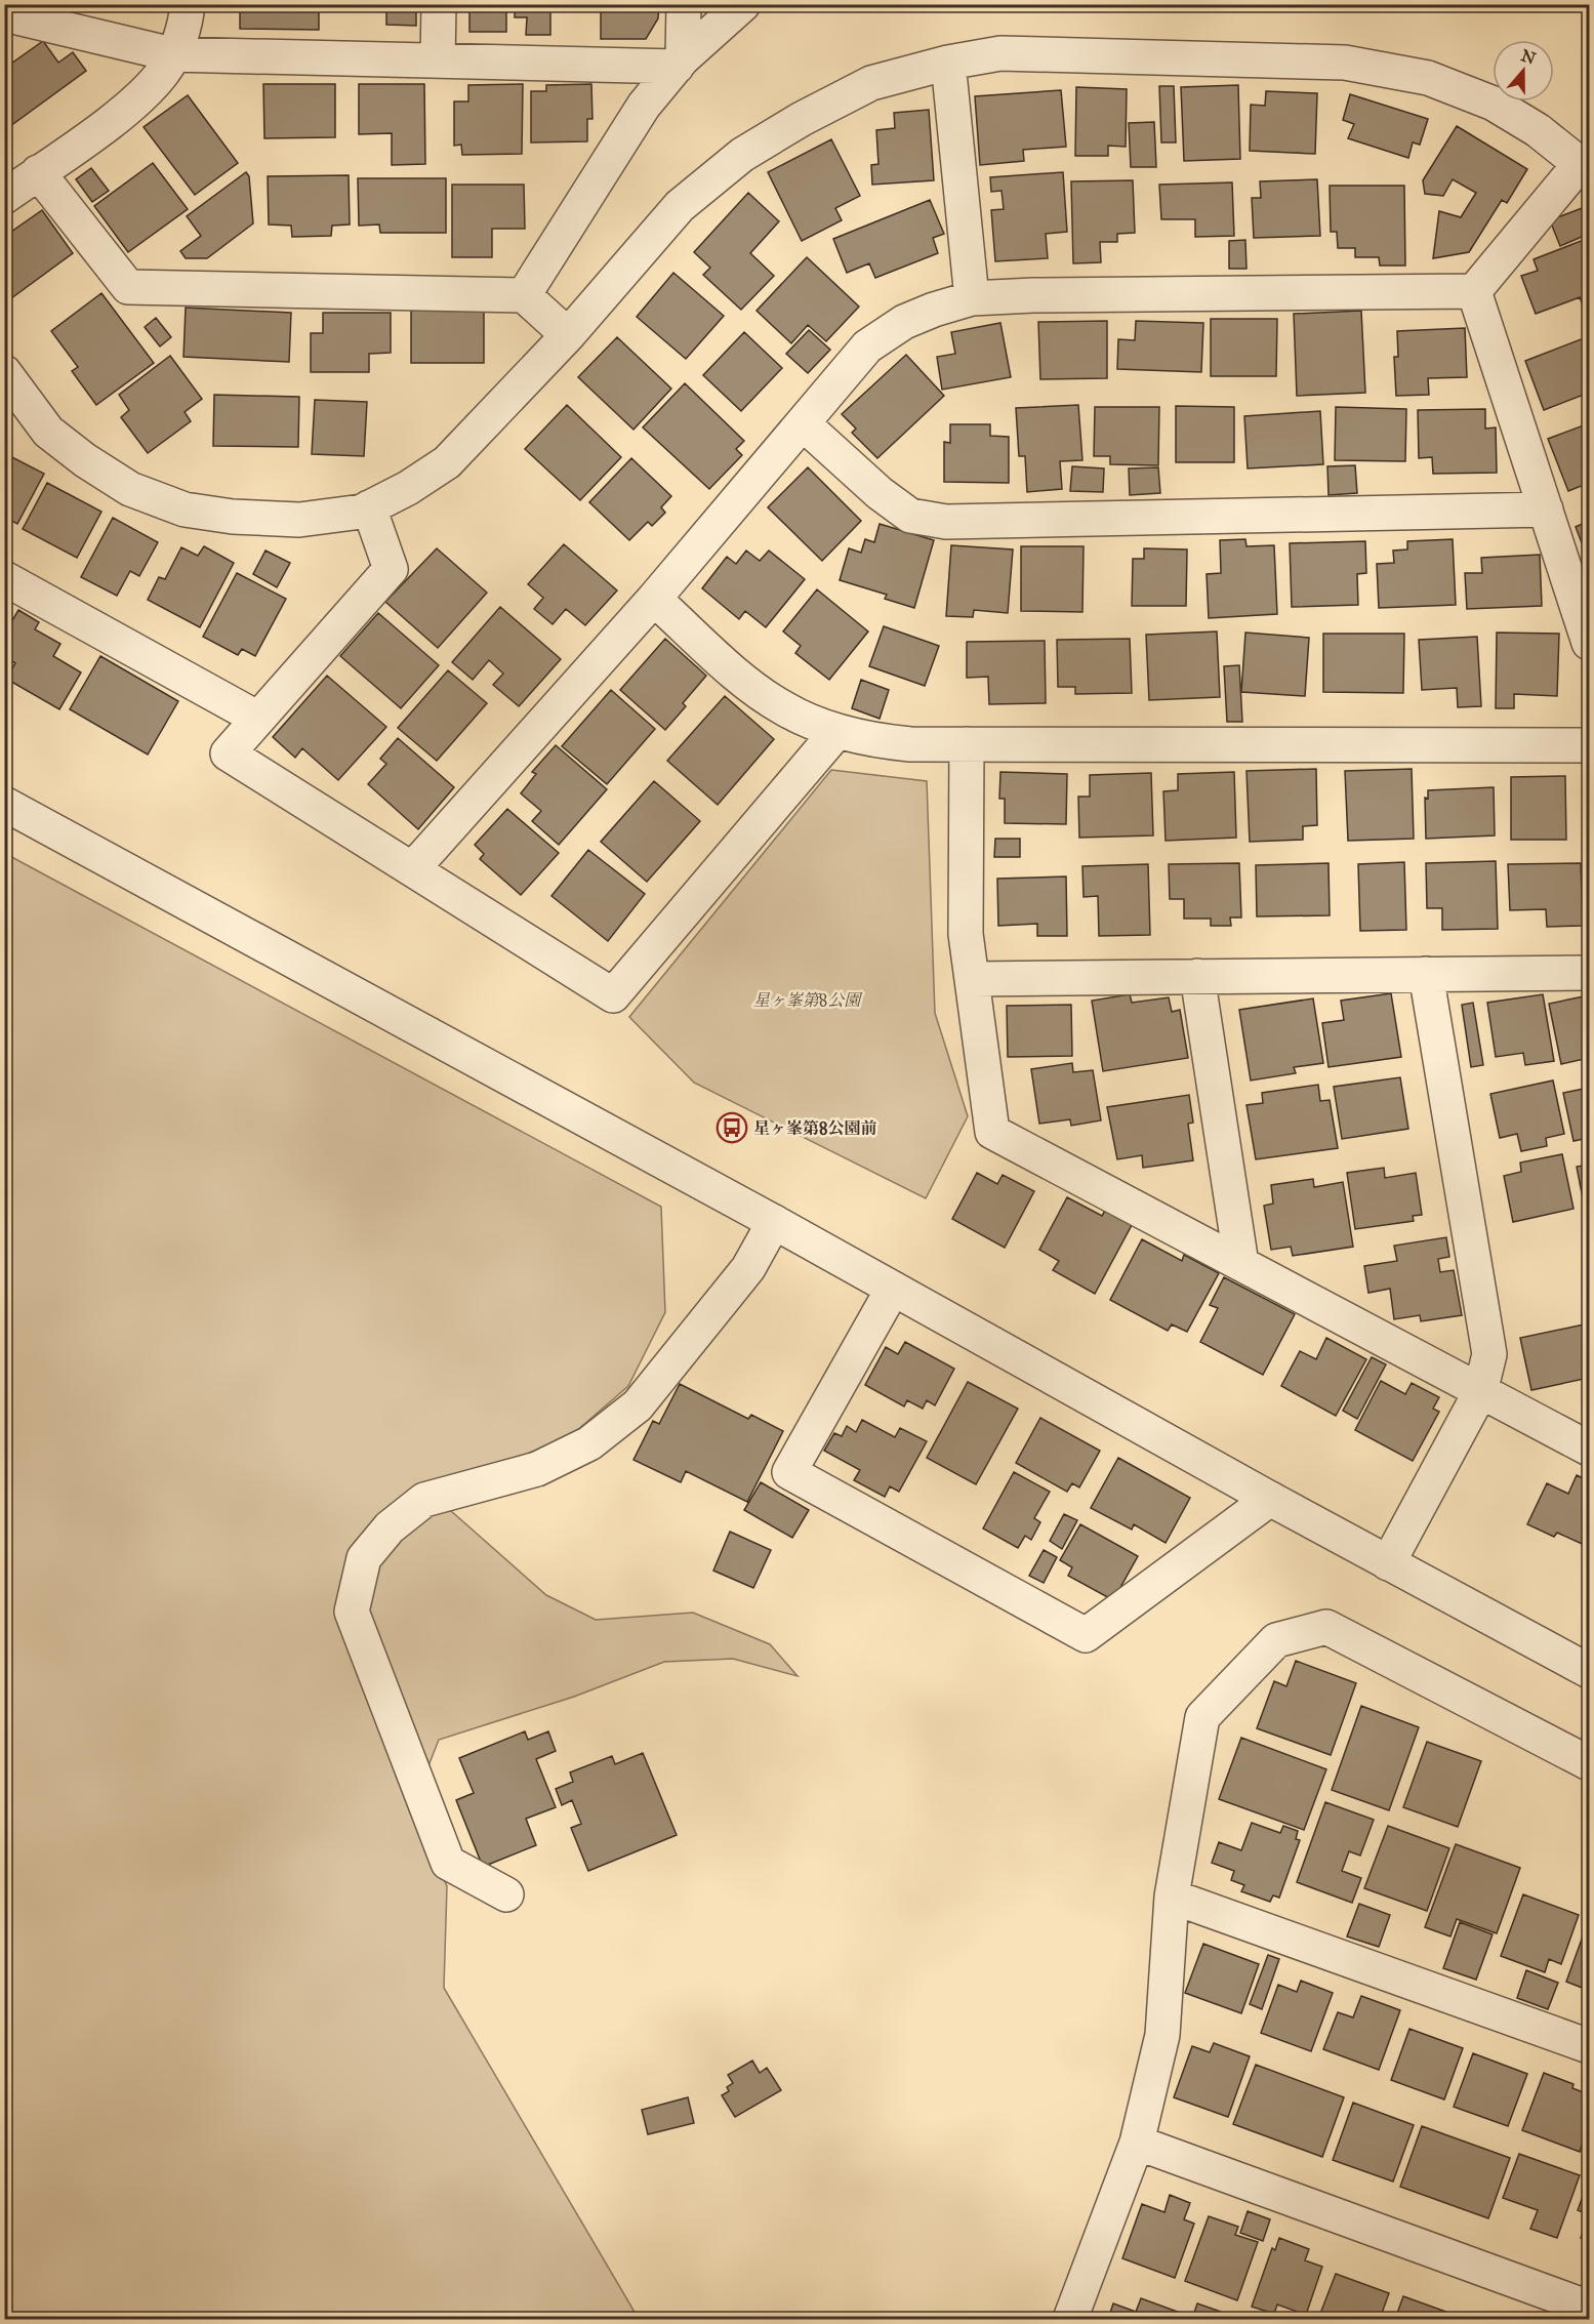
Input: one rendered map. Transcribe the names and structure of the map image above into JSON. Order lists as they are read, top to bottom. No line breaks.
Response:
{"parks":["星ヶ峯第8公園"],"places":{"bus stop":["星ヶ峯第8公園前"]},"north":"top"}
